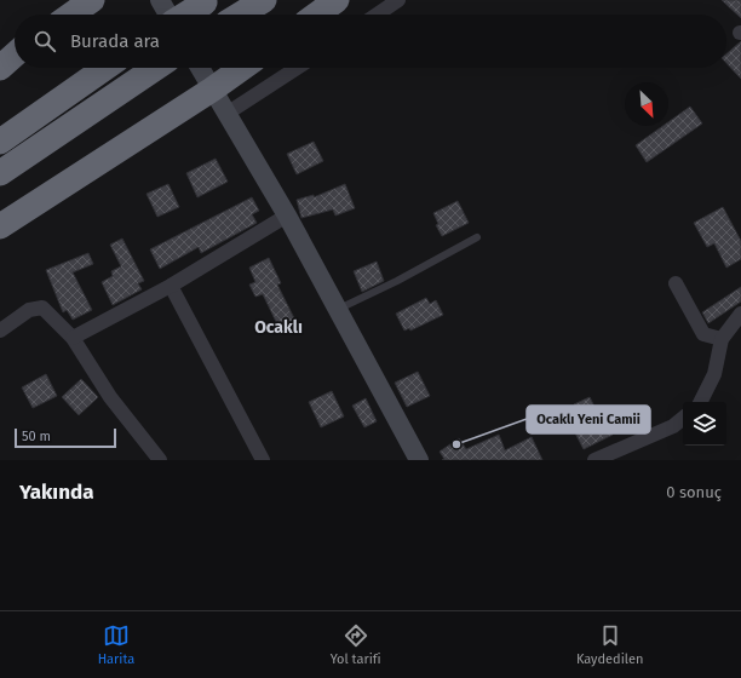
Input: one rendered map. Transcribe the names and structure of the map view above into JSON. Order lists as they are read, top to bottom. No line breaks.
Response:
{"districts":["Ocaklı"],"places":["Ocaklı Yeni Camii"],"scale_bar":"50 m","north":"bottom right","page":{"search":"Burada ara","scale":"50 m","heading":["Yakında","0 sonuç"],"nav":["Harita","Yol tarifi","Kaydedilen"]}}
